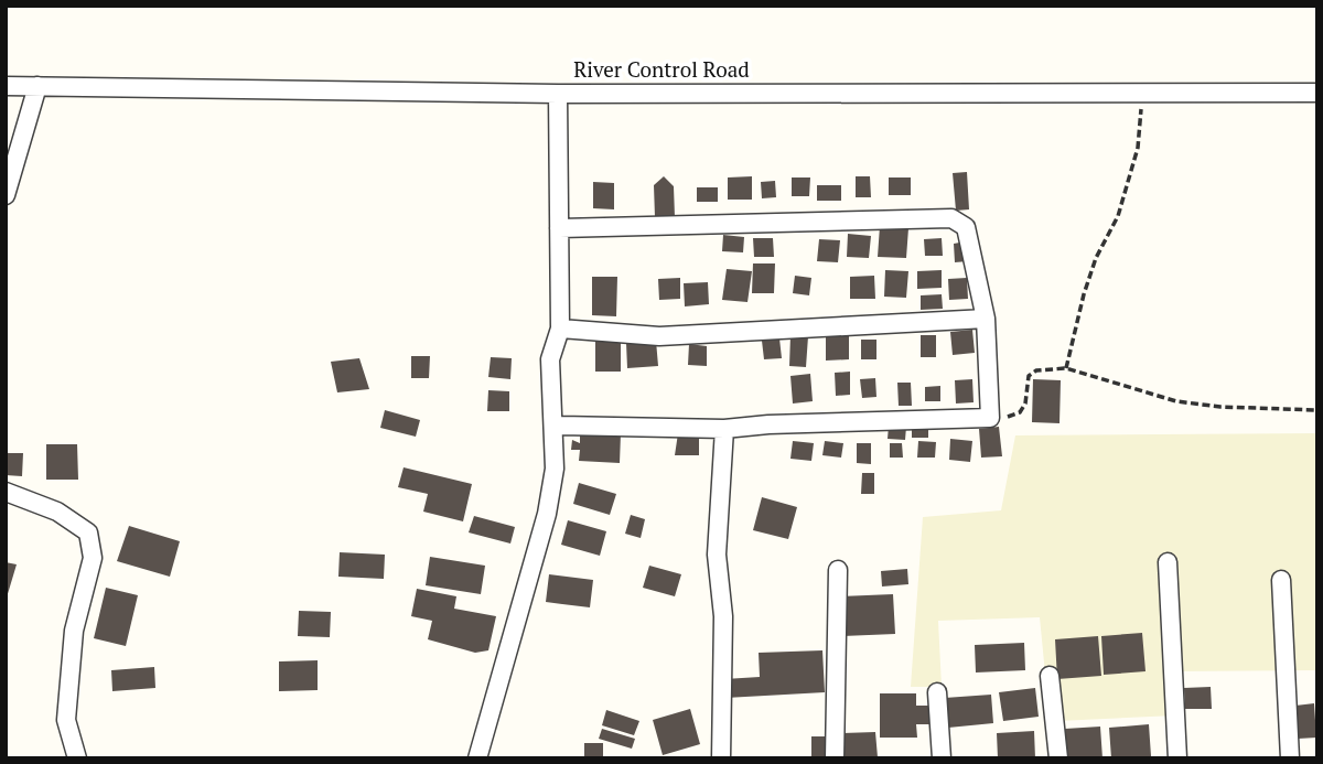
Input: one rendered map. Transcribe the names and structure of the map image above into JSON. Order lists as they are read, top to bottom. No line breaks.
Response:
{"streets":{"street":["River Control Road"]}}
